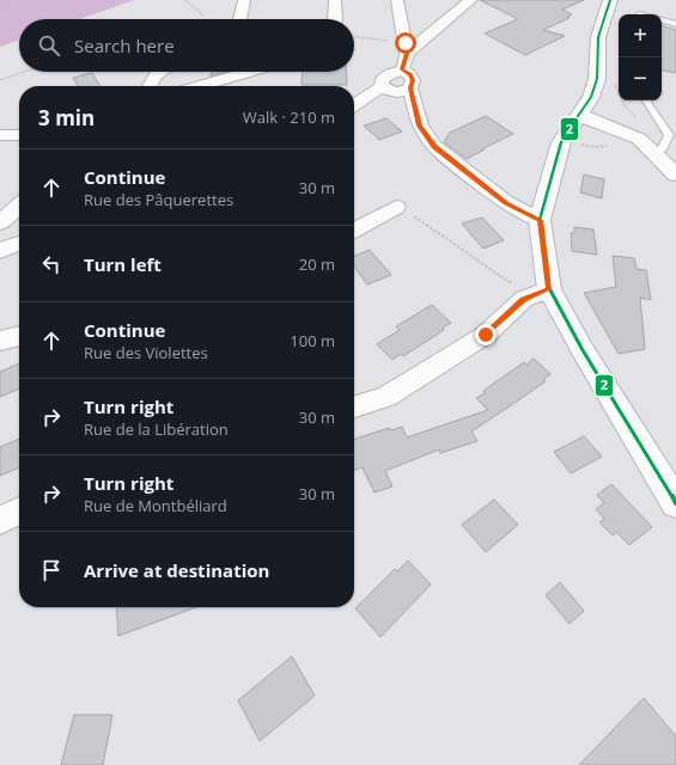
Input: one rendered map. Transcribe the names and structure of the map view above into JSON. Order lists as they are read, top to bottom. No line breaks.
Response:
{"lines":["transit line 2"],"page":{"map_buttons":["+","−"],"search":"Search here","heading":["3 min","Walk · 210 m"],"list":[["Continue","Rue des Pâquerettes","30 m"],["Turn left","20 m"],["Continue","Rue des Violettes","100 m"],["Turn right","Rue de la Libération","30 m"],["Turn right","Rue de Montbéliard","30 m"],"Arrive at destination"]}}
